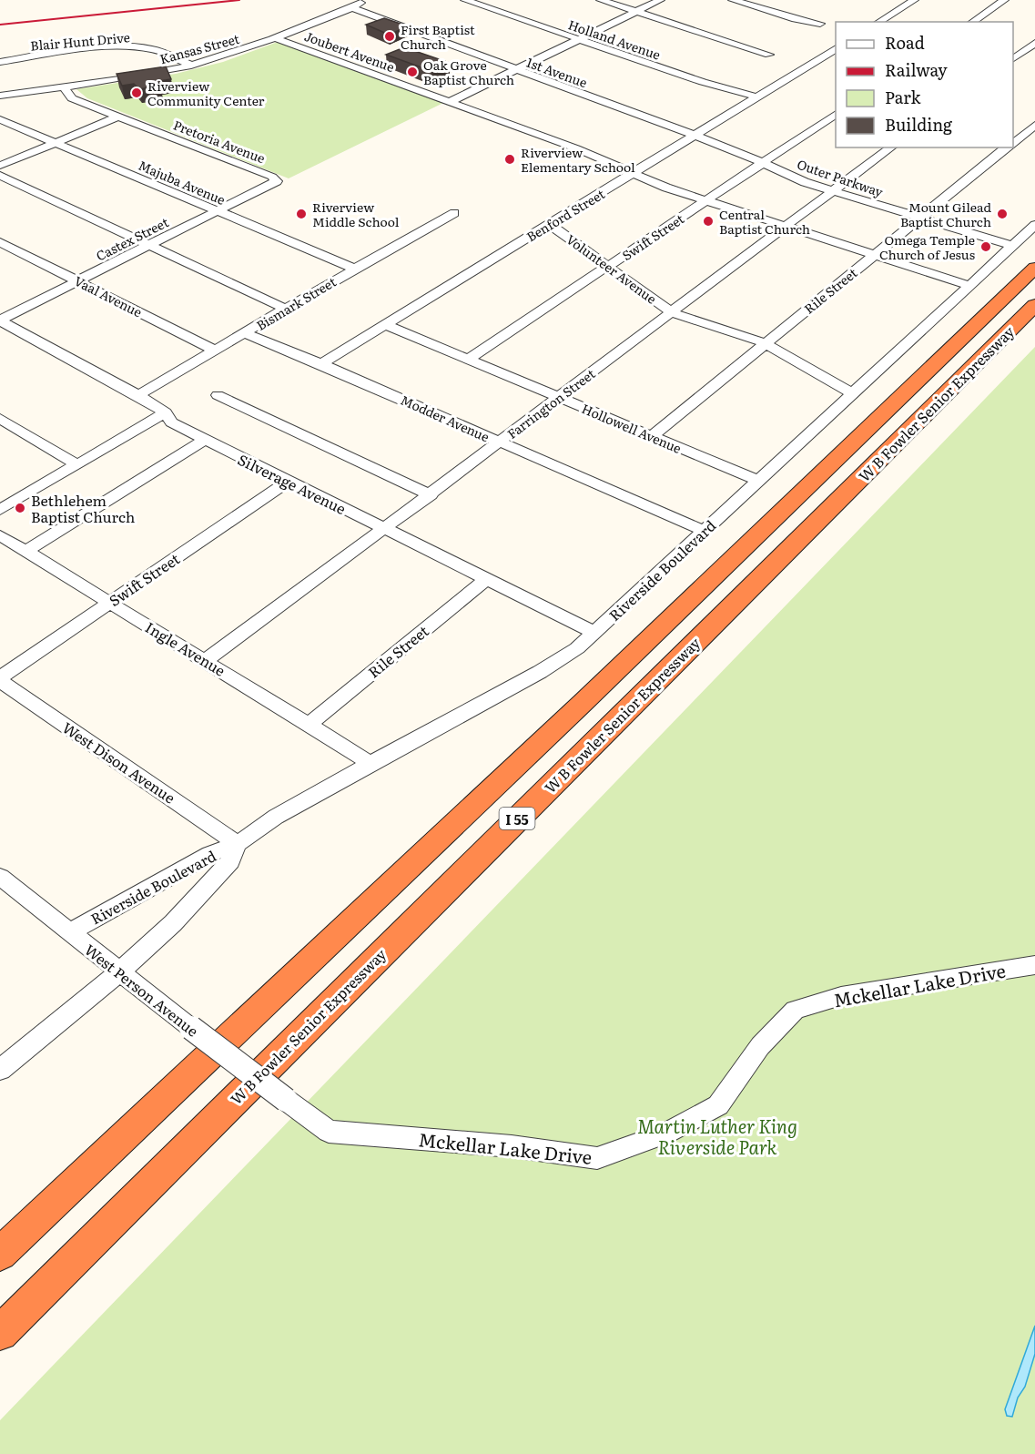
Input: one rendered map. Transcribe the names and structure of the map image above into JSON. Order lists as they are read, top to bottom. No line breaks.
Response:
{"streets":{"highway":["W B Fowler Senior Expressway","I 55"],"street":["Holland Avenue","Blair Hunt Drive","Kansas Street","Joubert Avenue","1st Avenue","Pretoria Avenue","Outer Parkway","Majuba Avenue","Benford Street","Swift Street","Castex Street","Volunteer Avenue","Rile Street","Vaal Avenue","Bismark Street","Farrington Street","Modder Avenue","Hollowell Avenue","Silverage Avenue","Riverside Boulevard","Ingle Avenue","West Dison Avenue","Mckellar Lake Drive","West Person Avenue"]},"crossings":[["Holland Avenue","Benford Street"],["Blair Hunt Drive","Kansas Street"],["Kansas Street","Joubert Avenue"],["Kansas Street","1st Avenue"],["Kansas Street","Pretoria Avenue"],["Joubert Avenue","Benford Street"],["Joubert Avenue","Swift Street"],["Joubert Avenue","Rile Street"],["Joubert Avenue","Farrington Street"],["Joubert Avenue","Riverside Boulevard"],["1st Avenue","Outer Parkway"],["1st Avenue","Benford Street"],["Pretoria Avenue","Castex Street"],["Outer Parkway","Benford Street"],["Outer Parkway","Swift Street"],["Outer Parkway","Rile Street"],["Outer Parkway","Farrington Street"],["Outer Parkway","Riverside Boulevard"],["Majuba Avenue","Castex Street"],["Majuba Avenue","Bismark Street"],["Benford Street","Volunteer Avenue"],["Benford Street","Modder Avenue"],["Benford Street","Hollowell Avenue"],["Swift Street","Volunteer Avenue"],["Swift Street","Hollowell Avenue"],["Swift Street","Silverage Avenue"],["Swift Street","Ingle Avenue"],["Swift Street","West Dison Avenue"],["Castex Street","Vaal Avenue"],["Castex Street","Silverage Avenue"],["Volunteer Avenue","Rile Street"],["Volunteer Avenue","Farrington Street"],["Volunteer Avenue","Riverside Boulevard"],["Rile Street","Hollowell Avenue"],["Rile Street","Silverage Avenue"],["Rile Street","Ingle Avenue"],["Vaal Avenue","Bismark Street"],["Bismark Street","Modder Avenue"],["Bismark Street","Silverage Avenue"],["Farrington Street","Modder Avenue"],["Farrington Street","Hollowell Avenue"],["Farrington Street","Silverage Avenue"],["Farrington Street","Ingle Avenue"],["Modder Avenue","Riverside Boulevard"],["Hollowell Avenue","Riverside Boulevard"],["Silverage Avenue","Riverside Boulevard"],["Riverside Boulevard","Ingle Avenue"],["Riverside Boulevard","West Dison Avenue"],["Riverside Boulevard","West Person Avenue"],["Mckellar Lake Drive","West Person Avenue"]],"parks":["Martin Luther King Riverside Park"],"places":["First Baptist Church","Oak Grove Baptist Church","Riverview Community Center","Riverview Elementary School","Riverview Middle School","Mount Gilead Baptist Church","Central Baptist Church","Omega Temple Church of Jesus","Bethlehem Baptist Church"],"legend":["Road","Railway","Park","Building"]}
